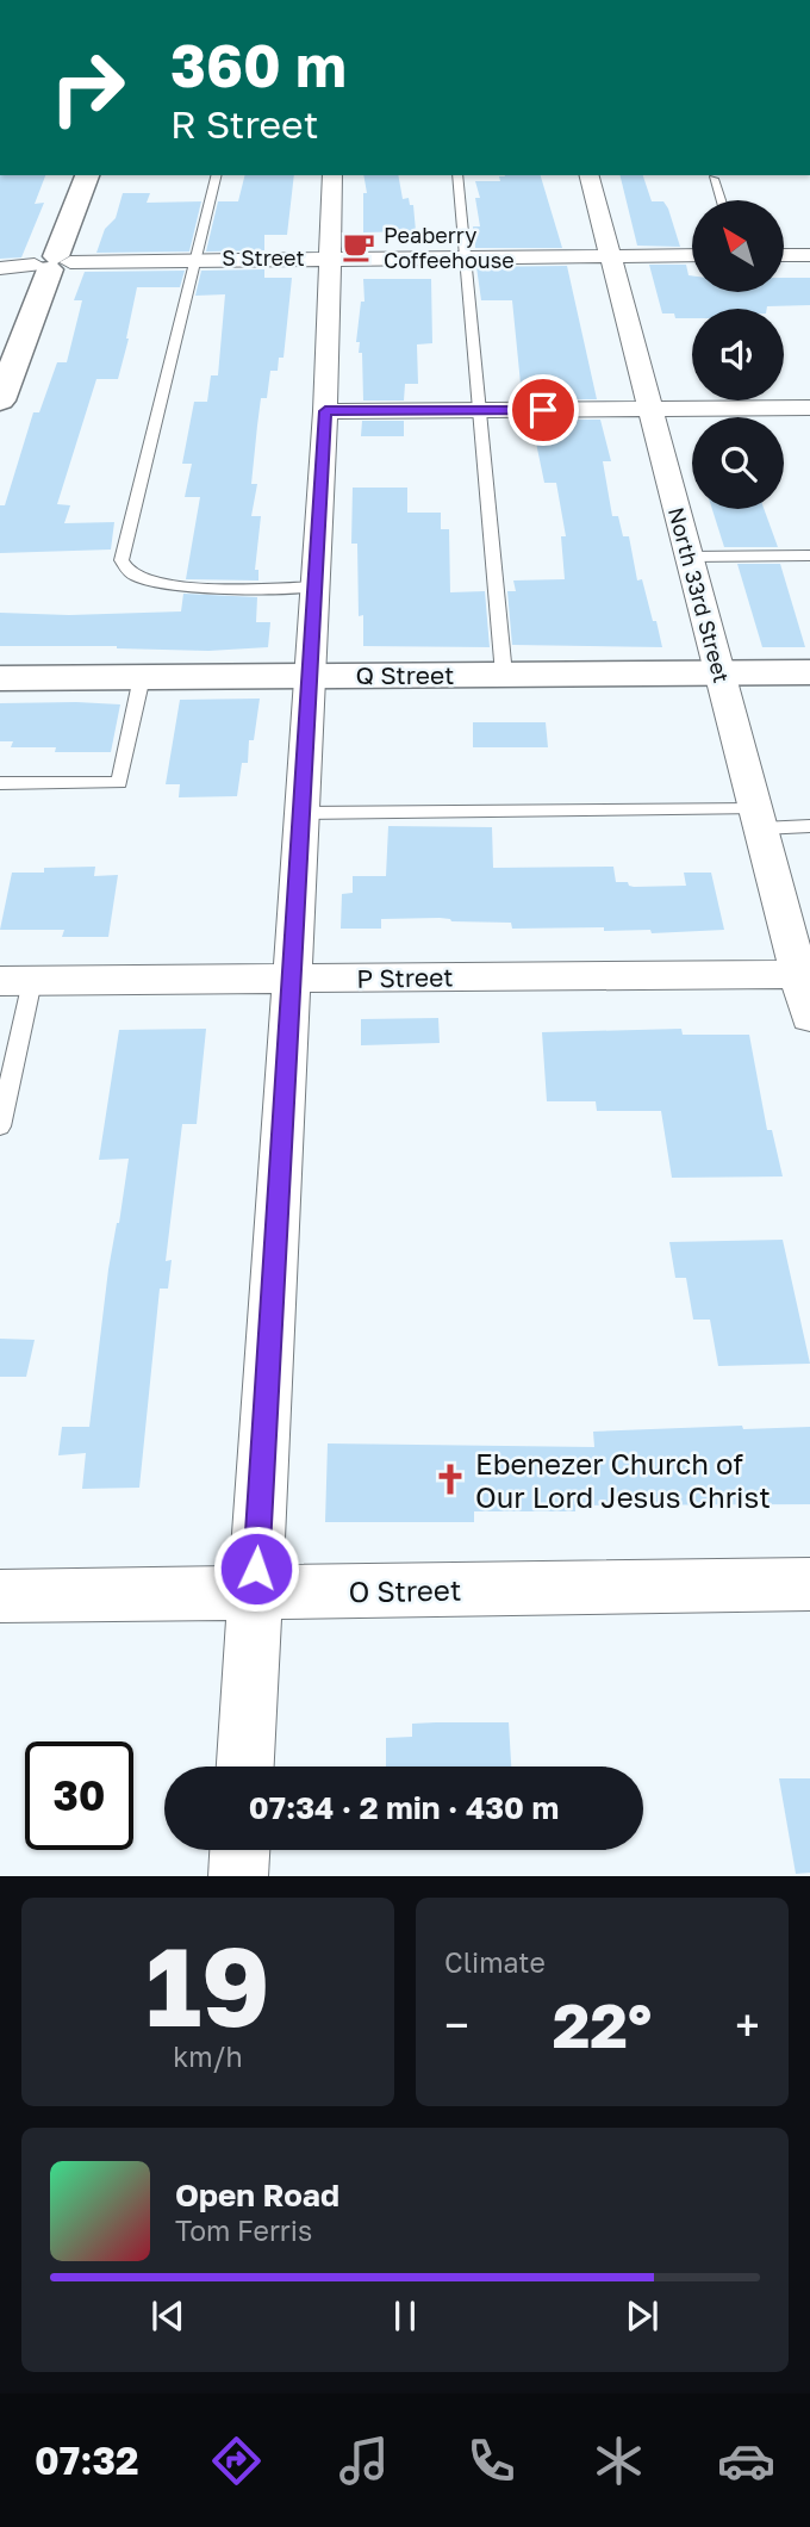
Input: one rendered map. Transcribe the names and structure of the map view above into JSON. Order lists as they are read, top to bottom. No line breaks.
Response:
{"streets":{"street":["S Street","North 33rd Street","Q Street","P Street","O Street"]},"crossings":[["S Street","North 33rd Street"],["North 33rd Street","Q Street"],["North 33rd Street","P Street"]],"places":{"cafe":["Peaberry Coffeehouse"],"church":["Ebenezer Church of Our Lord Jesus Christ"]},"north":"top left","page":{"turn":["360 m","R Street"],"limit":"30","trip":"07:34 · 2 min · 430 m","tile":[["19","km/h"],"Climate"],"heat":["−","22°","+"],"song":["Open Road","Tom Ferris"],"tabs":"07:32"}}
